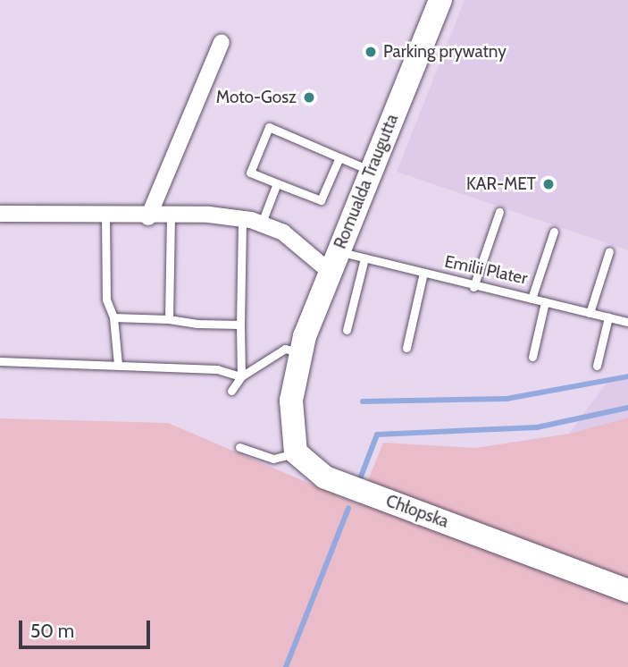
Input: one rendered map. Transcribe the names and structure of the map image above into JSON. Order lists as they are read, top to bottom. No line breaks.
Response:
{"streets":{"street":["Romualda Traugutta","Emilii Plater","Chłopska"]},"crossings":[["Romualda Traugutta","Emilii Plater"]],"places":["Parking prywatny","Moto-Gosz","KAR-MET"],"scale_bar":"50 m"}
